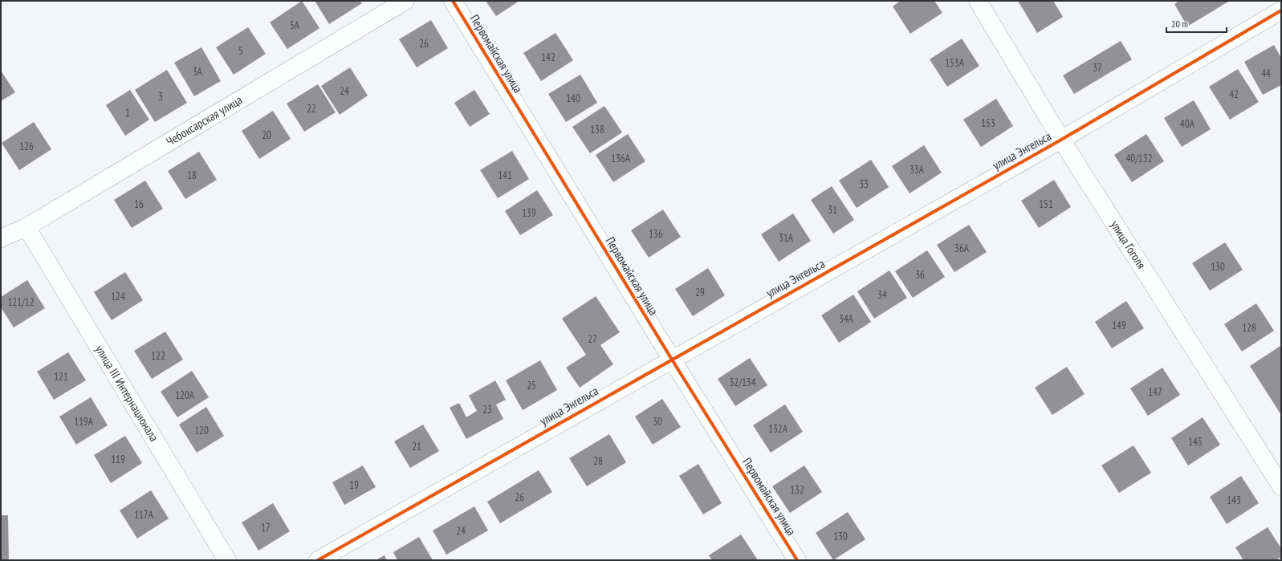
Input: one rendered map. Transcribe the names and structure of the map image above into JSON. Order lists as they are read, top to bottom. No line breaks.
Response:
{"streets":{"street":["Первомайская улица","Чебоксарская улица","улица Энгельса","улица Гоголя","улица III Интернационала"]},"crossings":[["Первомайская улица","улица Энгельса"],["Чебоксарская улица","улица III Интернационала"],["улица Энгельса","улица Гоголя"]],"house_numbers":["5А","26","5","142","153А","37","3А","44","24","42","3","140","22","1","153","40А","138","20","126","136А","40/132","33А","18","141","33","16","151","31","139","136","31А","36А","130","36","29","34","124","121/12","34А","149","128","27","122","121","32/134","25","147","120А","23","119А","30","132А","120","145","21","119","28","19","132","26","143","117А","17","24","130"],"scale_bar":"20 m"}
